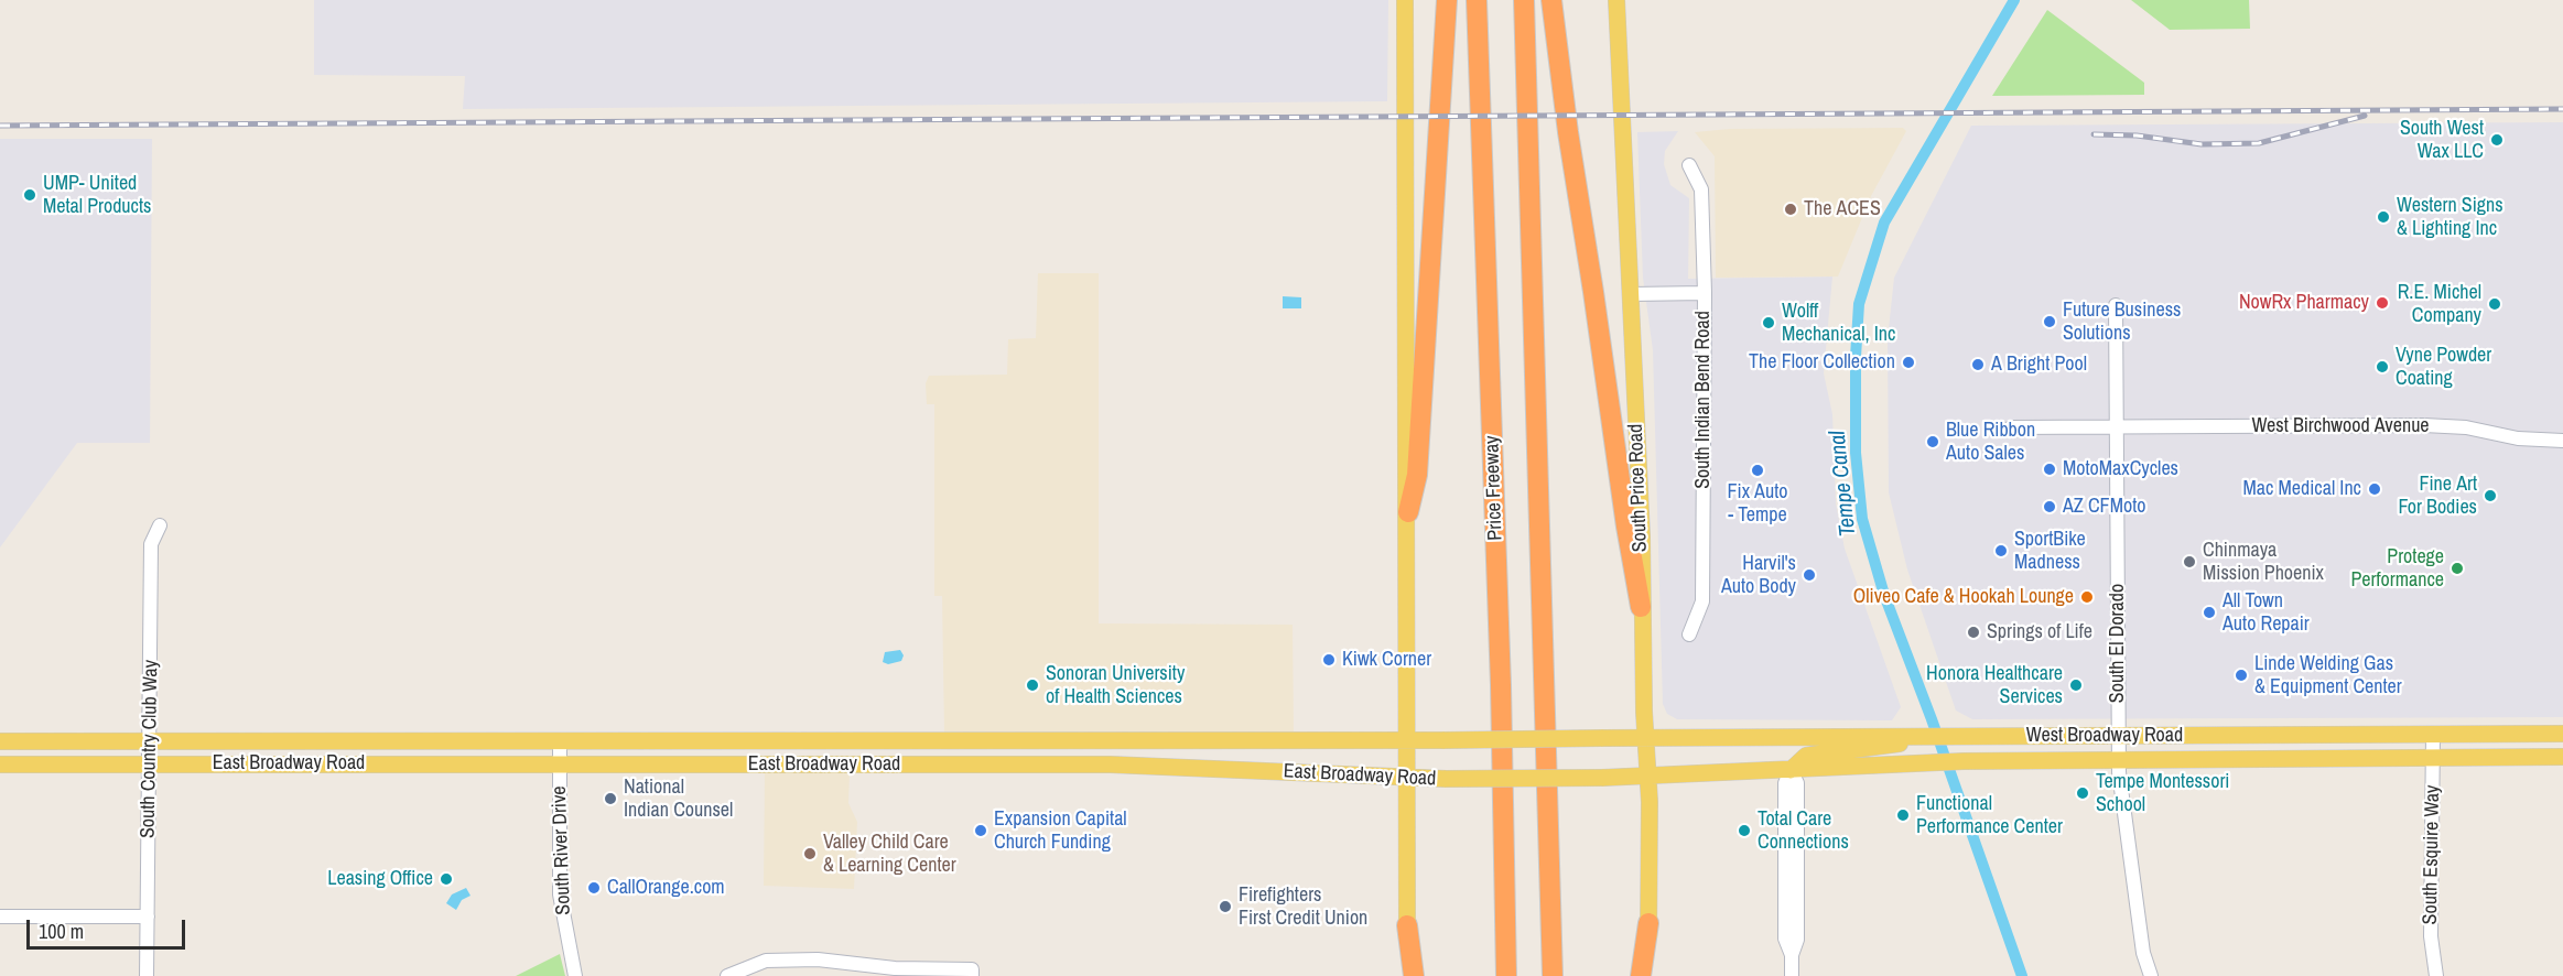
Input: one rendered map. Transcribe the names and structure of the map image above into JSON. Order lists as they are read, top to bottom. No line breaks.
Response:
{"streets":{"highway":["Price Freeway"],"main road":["South Price Road","West Broadway Road","East Broadway Road"],"street":["South Indian Bend Road","West Birchwood Avenue","South El Dorado","South Country Club Way","South River Drive","South Esquire Way"]},"crossings":[["West Birchwood Avenue","South El Dorado"],["South Price Road","West Broadway Road"],["South Price Road","East Broadway Road"],["South El Dorado","West Broadway Road"],["West Broadway Road","East Broadway Road"],["West Broadway Road","South Esquire Way"],["South Country Club Way","East Broadway Road"],["East Broadway Road","South River Drive"]],"water":["Tempe Canal"],"places":["South West Wax LLC","UMP- United Metal Products","The ACES","Western Signs & Lighting Inc","NowRx Pharmacy","R.E. Michel Company","Future Business Solutions","Wolff Mechanical, Inc","The Floor Collection","A Bright Pool","Vyne Powder Coating","Blue Ribbon Auto Sales","MotoMaxCycles","Fix Auto - Tempe","Mac Medical Inc","Fine Art For Bodies","AZ CFMoto","SportBike Madness","Chinmaya Mission Phoenix","Protege Performance","Harvil's Auto Body","Oliveo Cafe & Hookah Lounge","All Town Auto Repair","Springs of Life","Kiwk Corner","Linde Welding Gas & Equipment Center","Sonoran University of Health Sciences","Honora Healthcare Services","Tempe Montessori School","National Indian Counsel","Functional Performance Center","Expansion Capital Church Funding","Total Care Connections","Valley Child Care & Learning Center","Leasing Office","CallOrange.com","Firefighters First Credit Union"],"scale_bar":"100 m"}
